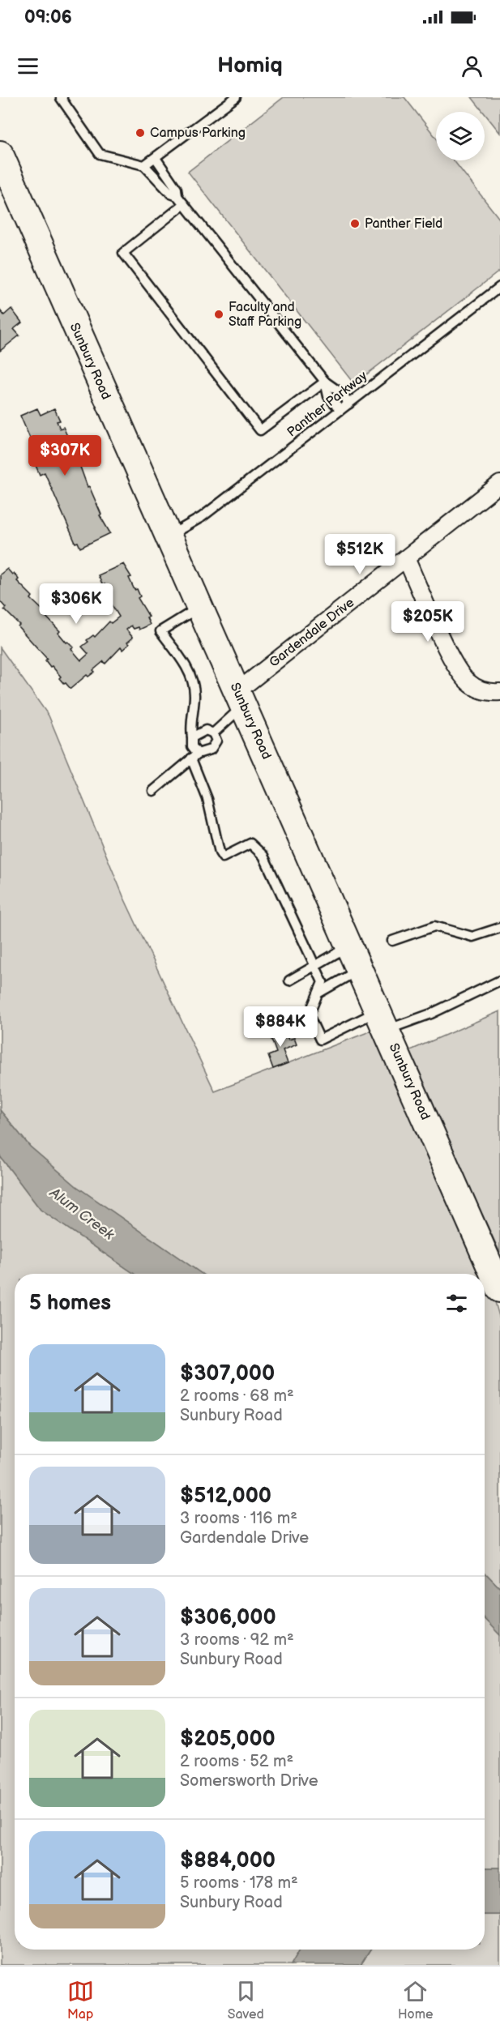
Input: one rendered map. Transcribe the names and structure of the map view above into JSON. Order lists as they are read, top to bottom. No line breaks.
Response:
{"streets":{"main road":["Sunbury Road"],"street":["Gardendale Drive"],"lane":["Panther Parkway"]},"crossings":[["Sunbury Road","Panther Parkway"],["Sunbury Road","Gardendale Drive"]],"water":["Alum Creek"],"places":["Campus Parking","Panther Field","Faculty and Staff Parking"],"page":{"status":"09:06","header":"Homiq","price":["$307K","$512K","$306K","$205K","$884K"],"heading":"5 homes","list":[{"name":"$307,000","note":"2 rooms · 68 m² · Sunbury Road"},{"name":"$512,000","note":"3 rooms · 116 m² · Gardendale Drive"},{"name":"$306,000","note":"3 rooms · 92 m² · Sunbury Road"},{"name":"$205,000","note":"2 rooms · 52 m² · Somersworth Drive"},{"name":"$884,000","note":"5 rooms · 178 m² · Sunbury Road"}],"tabs":["Map","Saved","Home"]}}
